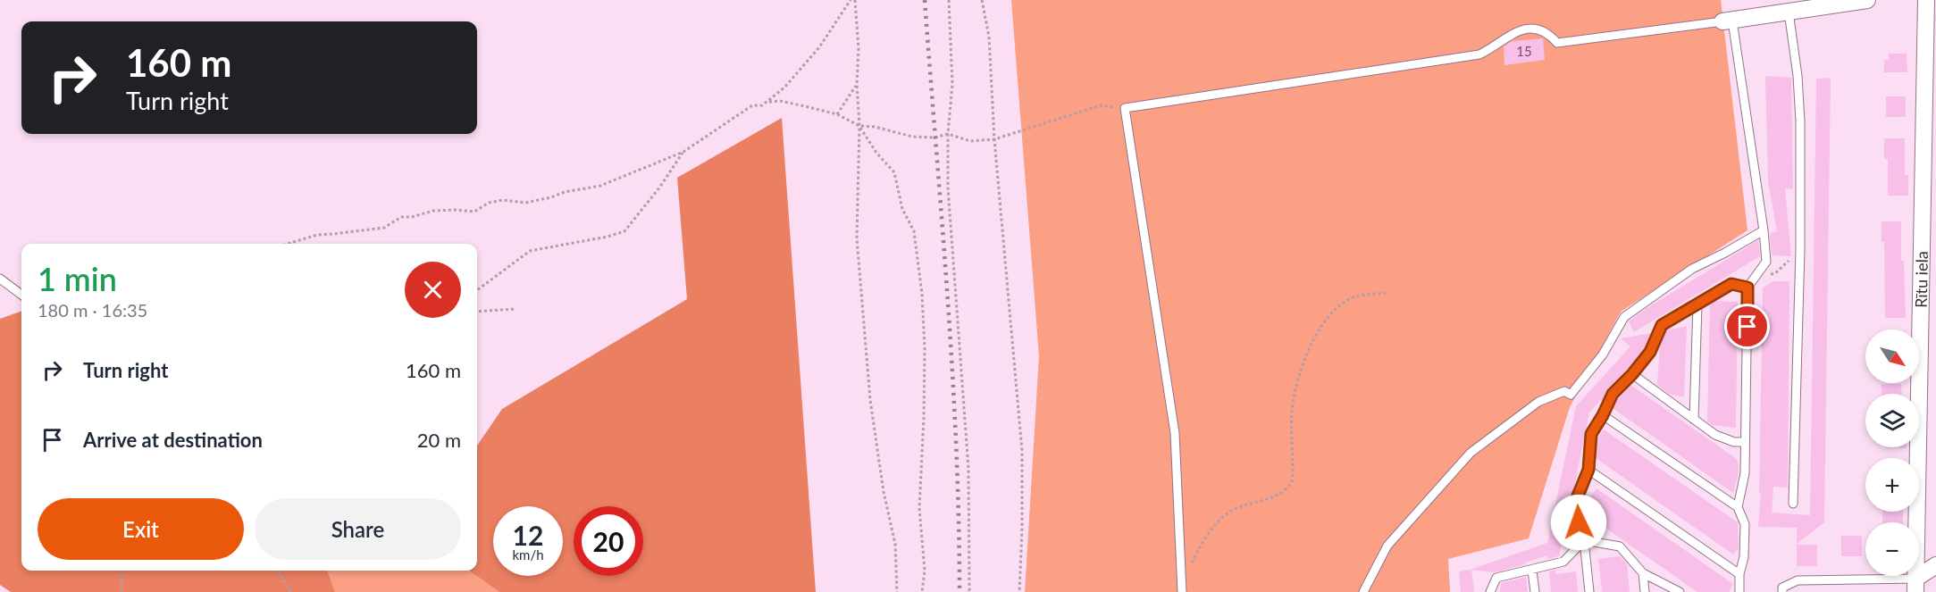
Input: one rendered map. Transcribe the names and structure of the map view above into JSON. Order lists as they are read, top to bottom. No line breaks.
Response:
{"streets":{"street":["Rītu iela"]},"house_numbers":["15"],"north":"bottom right","page":{"turn":["160 m","Turn right"],"heading":["1 min","180 m · 16:35"],"map_buttons":["+","−"],"list":[{"name":"Turn right","value":"160 m"},{"name":"Arrive at destination","value":"20 m"}],"buttons":["Exit","Share"],"speed":"12 km/h","limit":"20"}}
